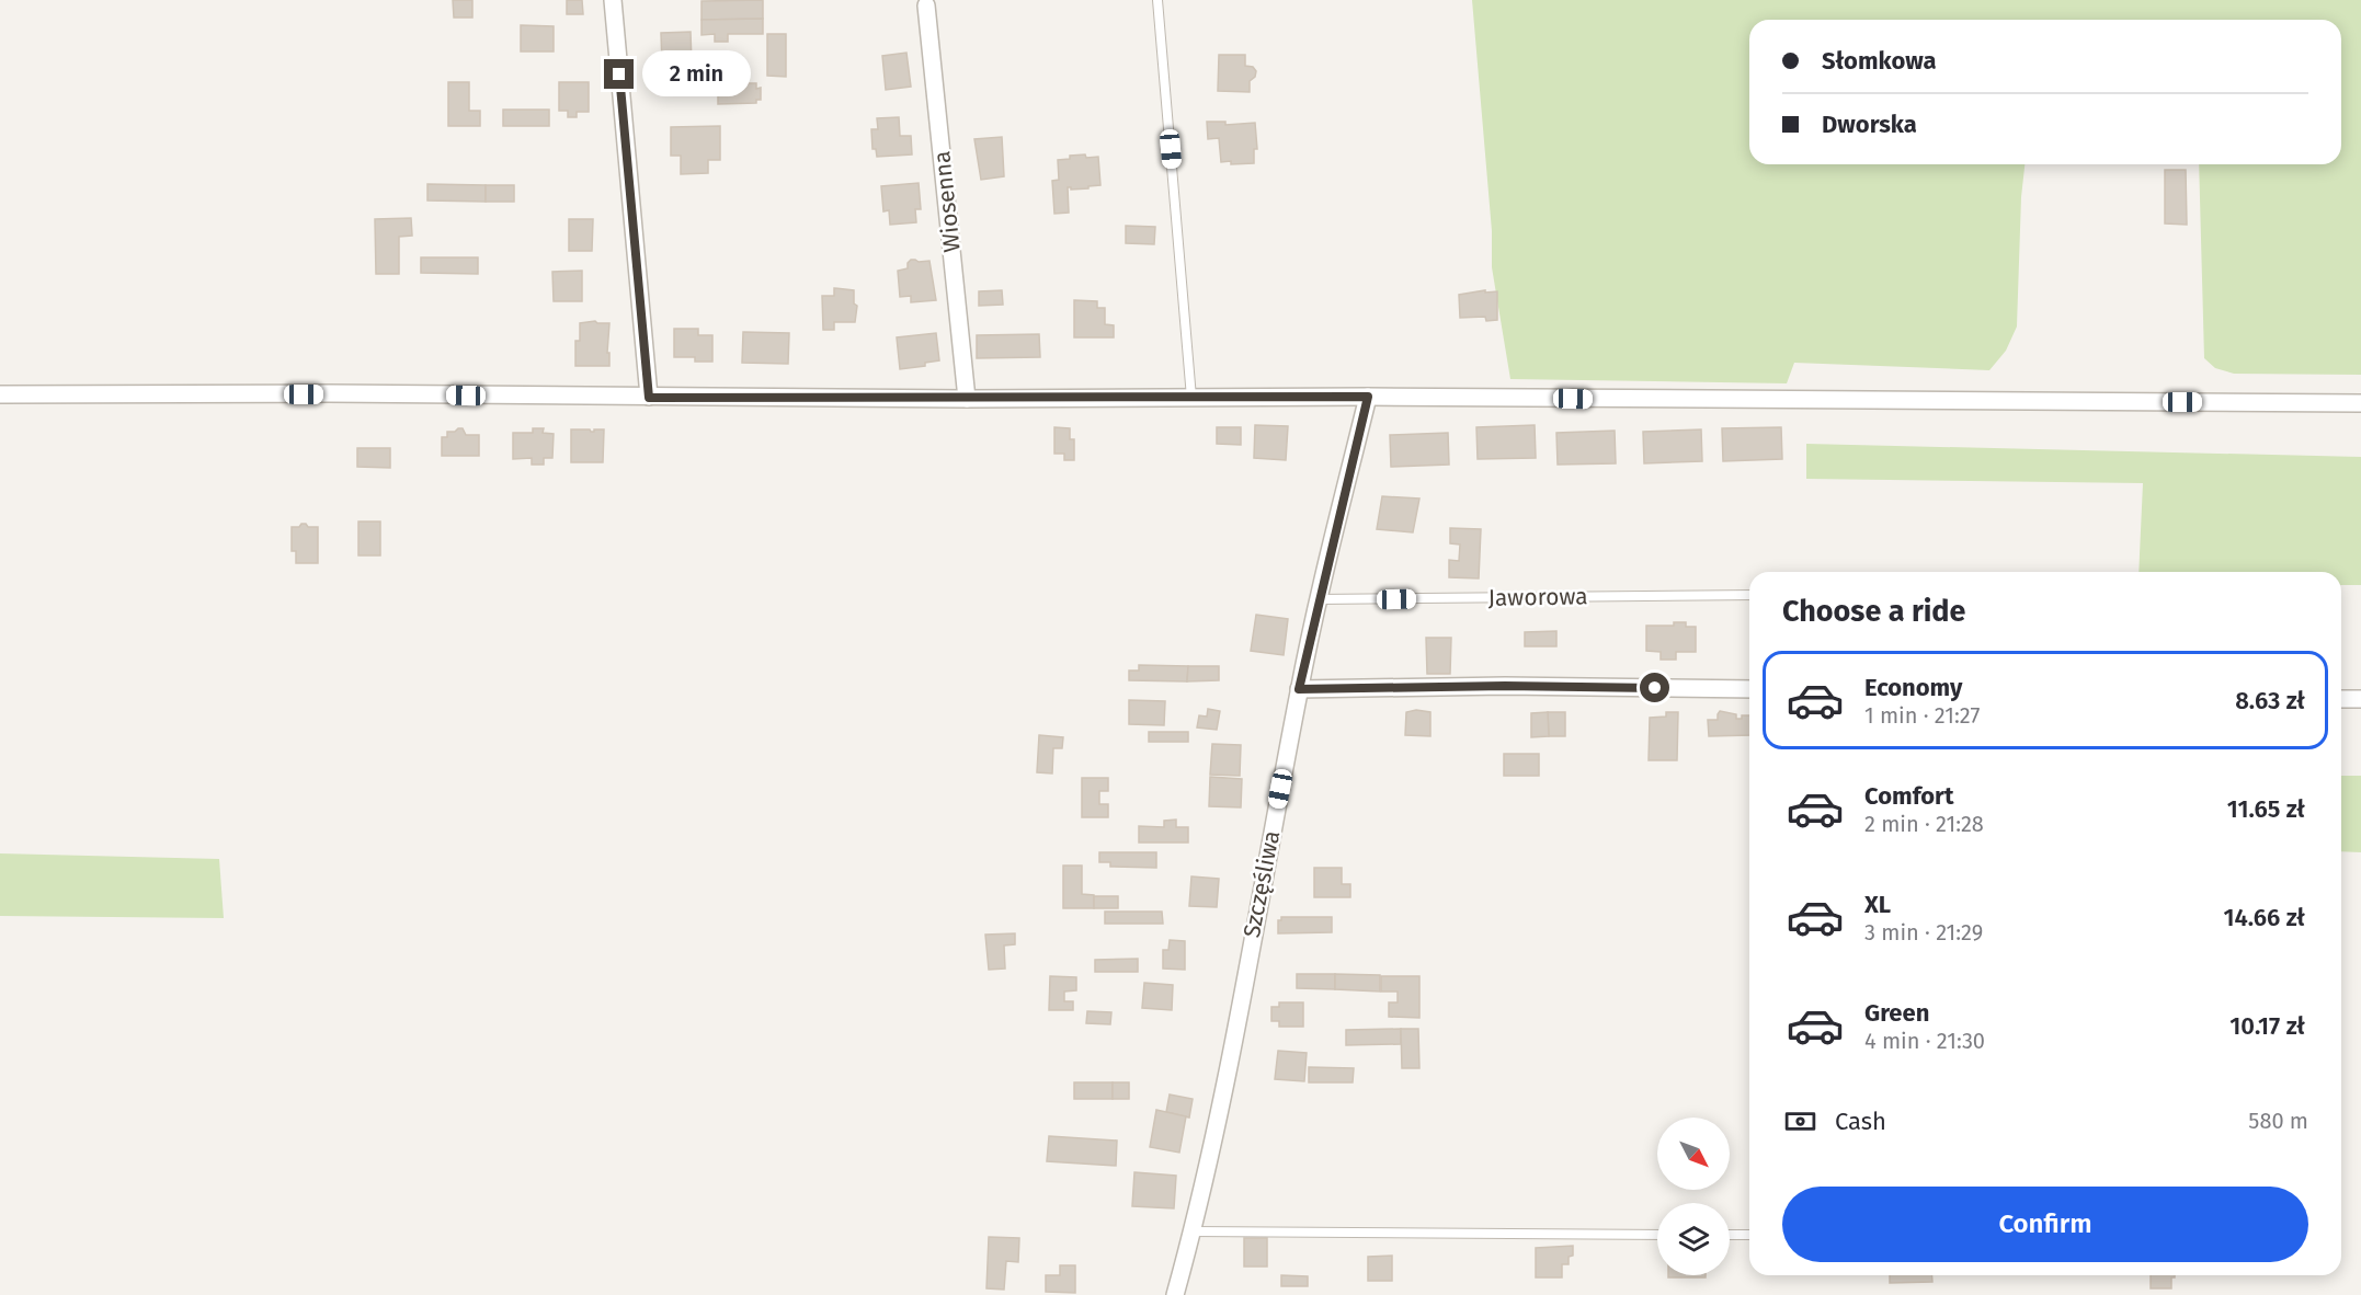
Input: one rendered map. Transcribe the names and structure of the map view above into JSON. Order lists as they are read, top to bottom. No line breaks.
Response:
{"streets":{"street":["Wiosenna","Szczęśliwa"],"lane":["Jaworowa"]},"crossings":[["Jaworowa","Szczęśliwa"]],"north":"bottom right","page":{"banner":["Słomkowa","Dworska"],"bubble":"2 min","heading":"Choose a ride","list":[{"name":"Economy","note":"1 min · 21:27","value":"8.63 zł"},{"name":"Comfort","note":"2 min · 21:28","value":"11.65 zł"},{"name":"XL","note":"3 min · 21:29","value":"14.66 zł"},{"name":"Green","note":"4 min · 21:30","value":"10.17 zł"}],"pay":["Cash","580 m"],"buttons":"Confirm"}}
